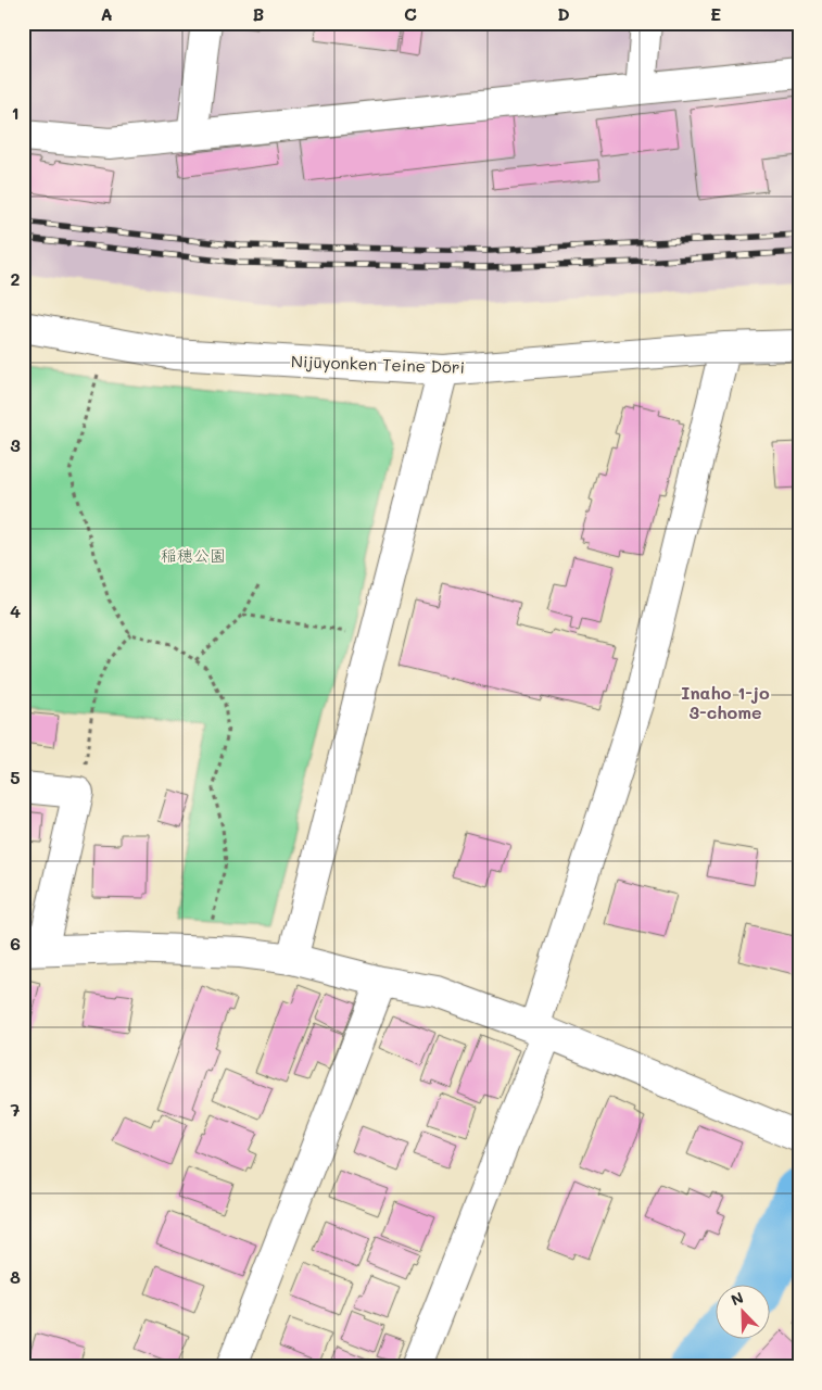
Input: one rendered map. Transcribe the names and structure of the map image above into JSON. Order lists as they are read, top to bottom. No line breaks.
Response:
{"streets":{"street":["Nijūyonken Teine Dōri"]},"districts":["Inaho 1-jo 3-chome"],"parks":["稲穂公園"],"north":"top left","grid":{"columns":["A","B","C","D","E"],"rows":["1","2","3","4","5","6","7","8"]}}
